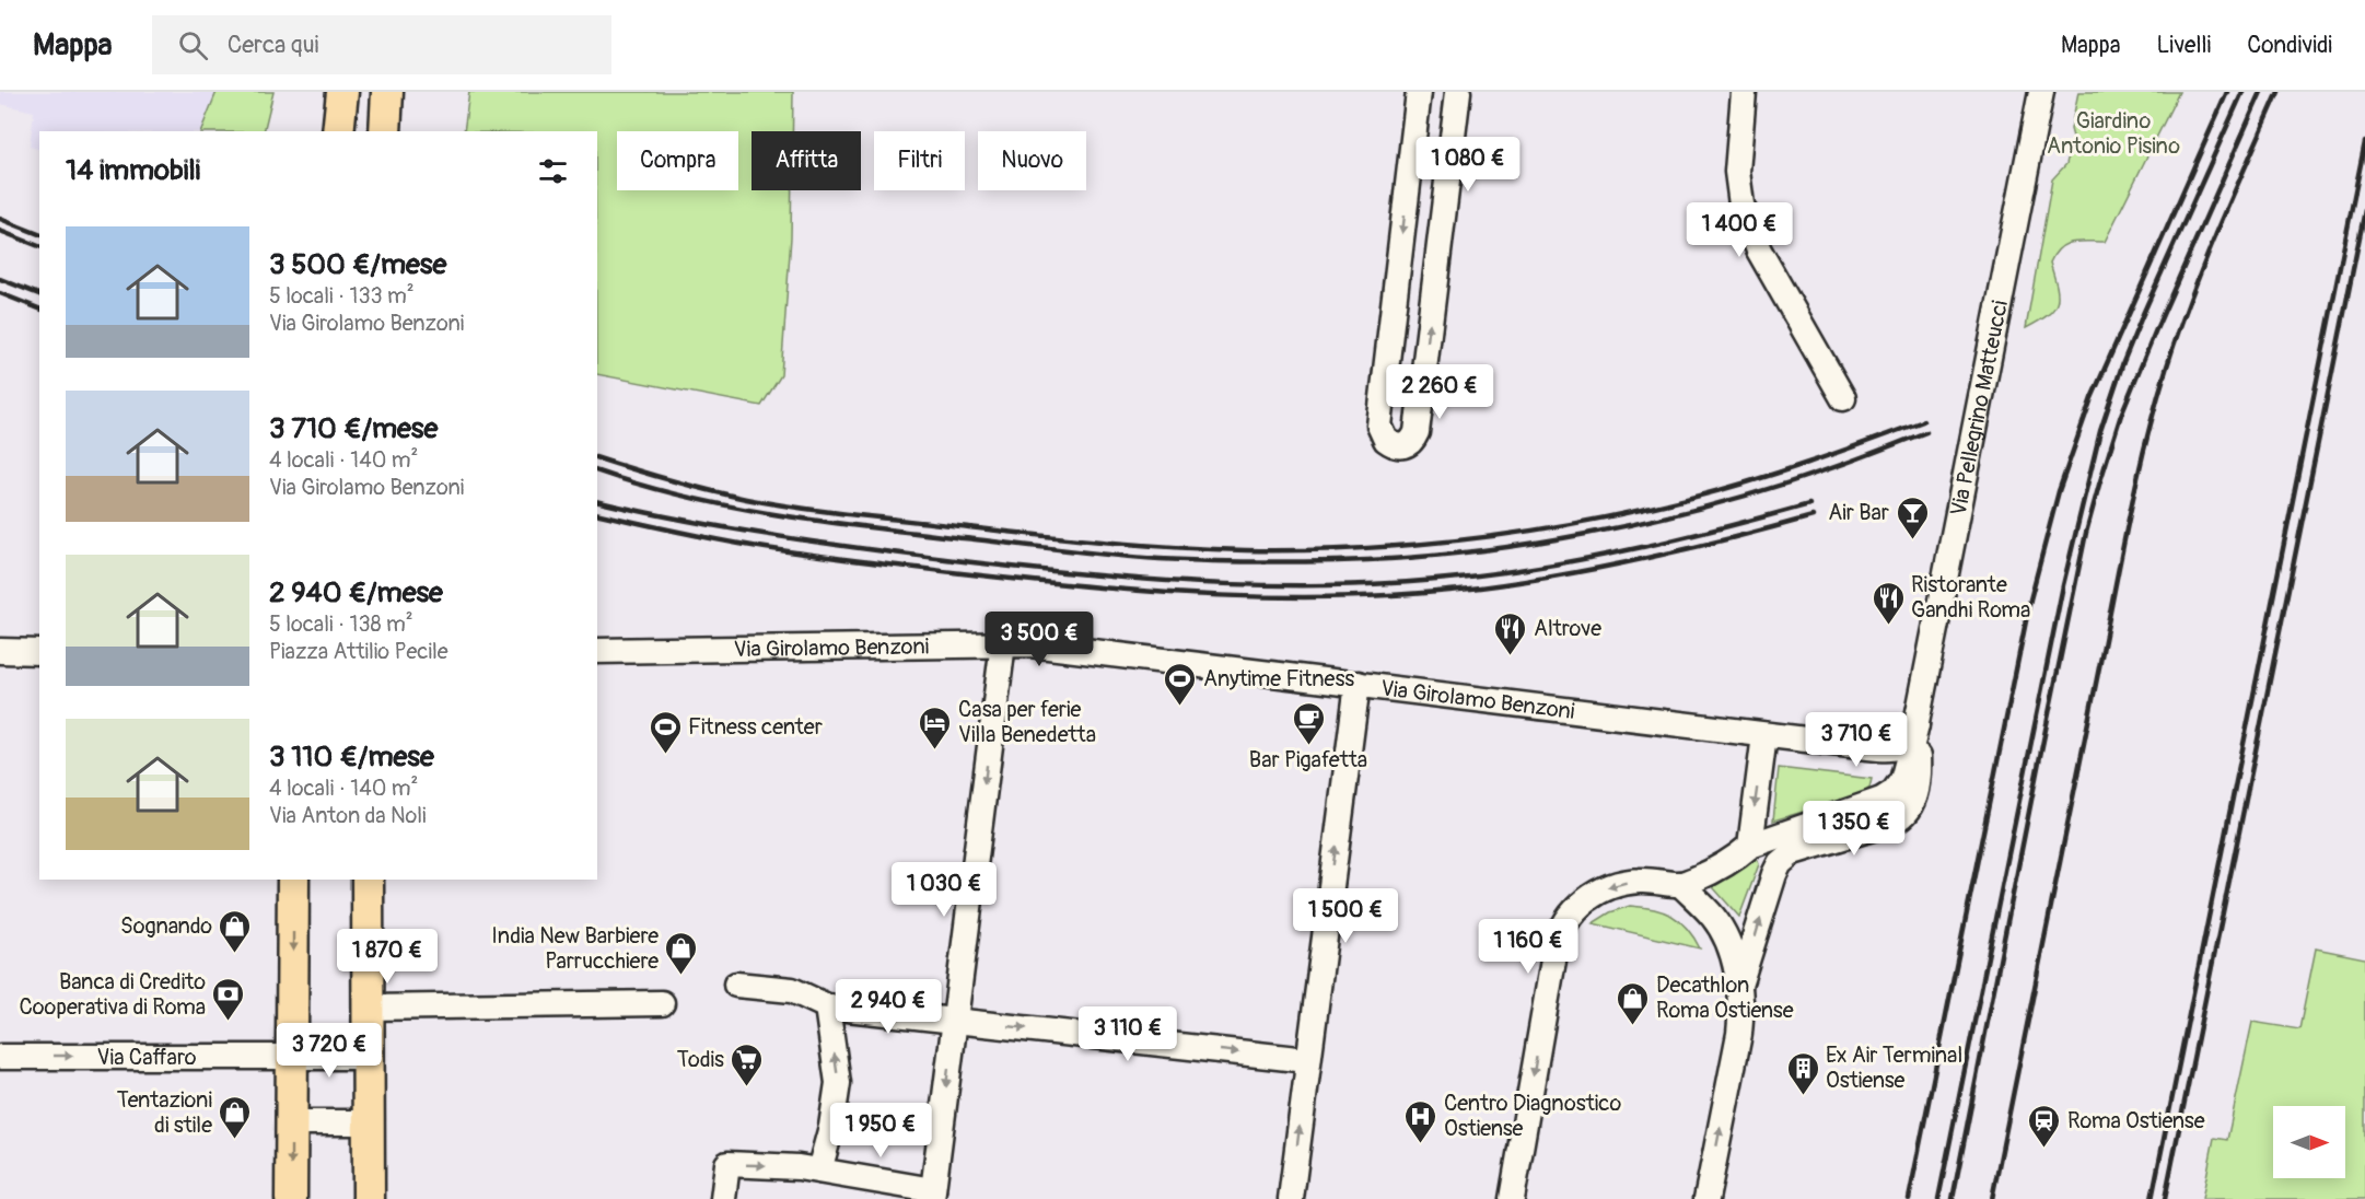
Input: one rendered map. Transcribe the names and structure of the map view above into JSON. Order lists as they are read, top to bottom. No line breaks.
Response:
{"streets":{"street":["Via Pellegrino Matteucci","Via Girolamo Benzoni","Via Caffaro"]},"crossings":[["Via Pellegrino Matteucci","Via Girolamo Benzoni"]],"one_way":["Via Caffaro"],"parks":["Giardino Antonio Pisino"],"places":{"bar":["Air Bar"],"restaurant":["Ristorante Gandhi Roma","Altrove"],"sports":["Anytime Fitness","Fitness center"],"cafe":["Bar Pigafetta"],"hotel":["Casa per ferie Villa Benedetta"],"shop":["Sognando","India New Barbiere Parrucchiere","Decathlon Roma Ostiense","Tentazioni di stile"],"bank":["Banca di Credito Cooperativa di Roma"],"supermarket":["Todis"],"building":["Ex Air Terminal Ostiense"],"hospital":["Centro Diagnostico Ostiense"],"station":["Roma Ostiense"]},"north":"right","page":{"header":"Mappa","search":"Cerca qui","nav":["Mappa","Livelli","Condividi"],"chip":["Compra","Affitta","Filtri","Nuovo"],"heading":"14 immobili","price":["1 080 €","1 400 €","2 260 €","3 500 €","3 710 €","1 350 €","1 030 €","1 500 €","1 160 €","1 870 €","2 940 €","3 110 €","3 720 €","1 950 €"],"list":[{"name":"3 500 €/mese","note":"5 locali · 133 m² · Via Girolamo Benzoni"},{"name":"3 710 €/mese","note":"4 locali · 140 m² · Via Girolamo Benzoni"},{"name":"2 940 €/mese","note":"5 locali · 138 m² · Piazza Attilio Pecile"},{"name":"3 110 €/mese","note":"4 locali · 140 m² · Via Anton da Noli"}]}}
